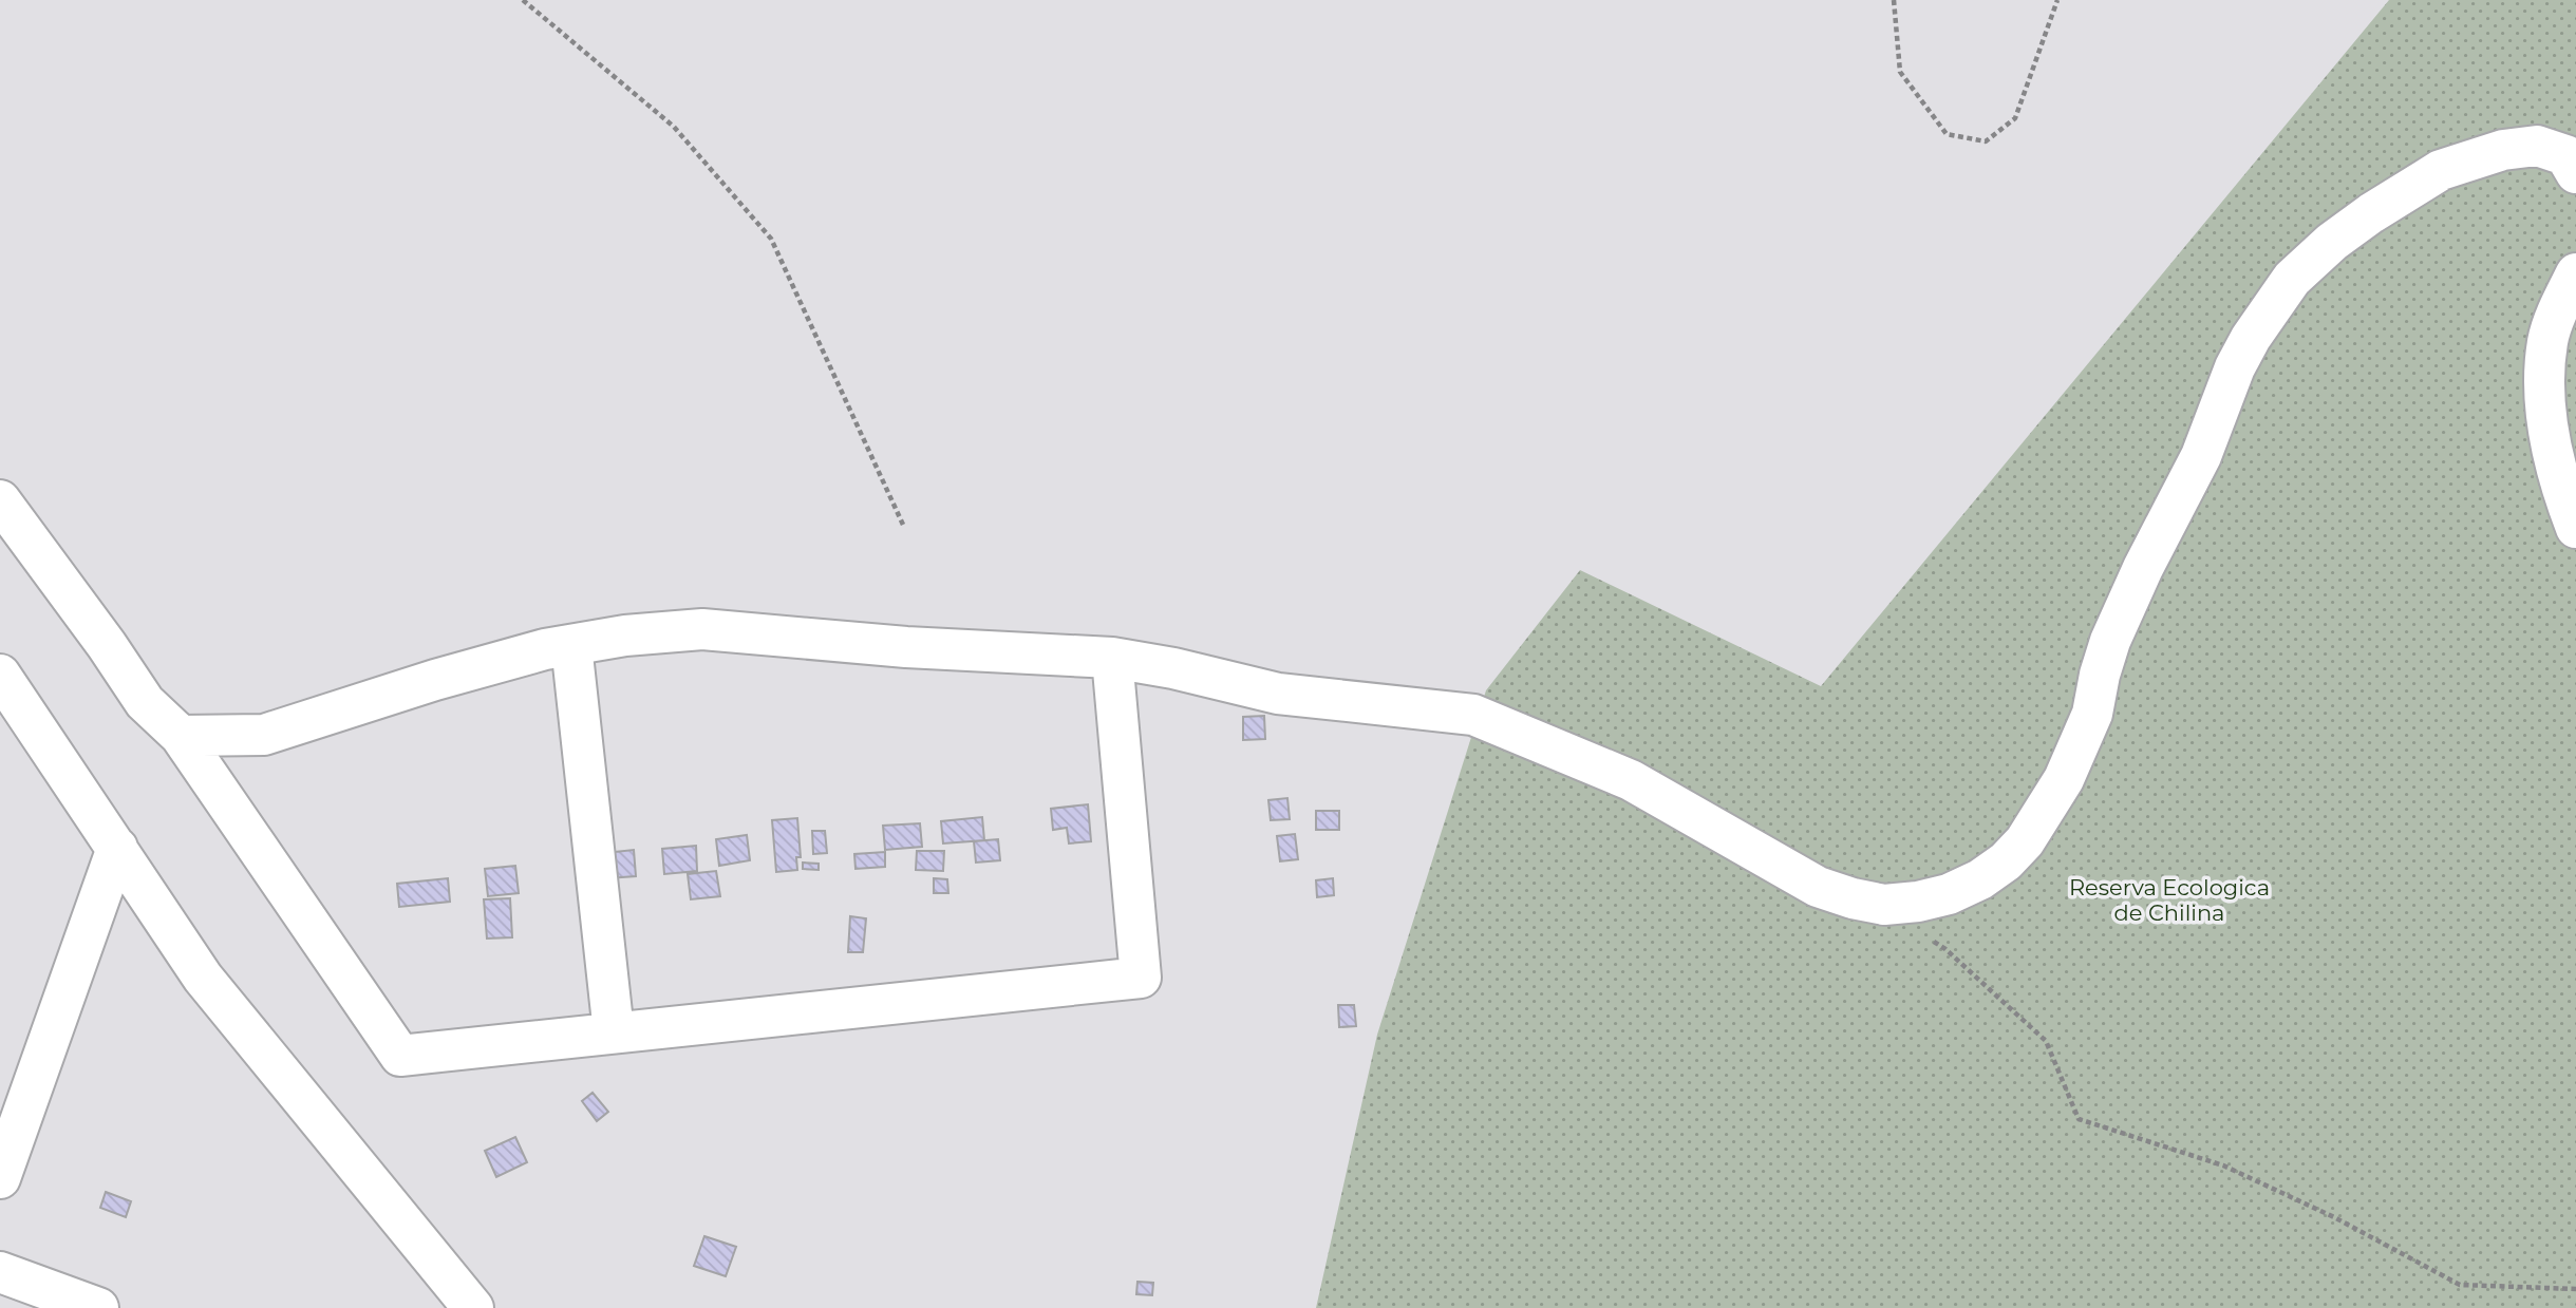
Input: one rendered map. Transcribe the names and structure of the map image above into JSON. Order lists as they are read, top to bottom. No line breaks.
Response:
{"parks":["Reserva Ecologica de Chilina"]}
